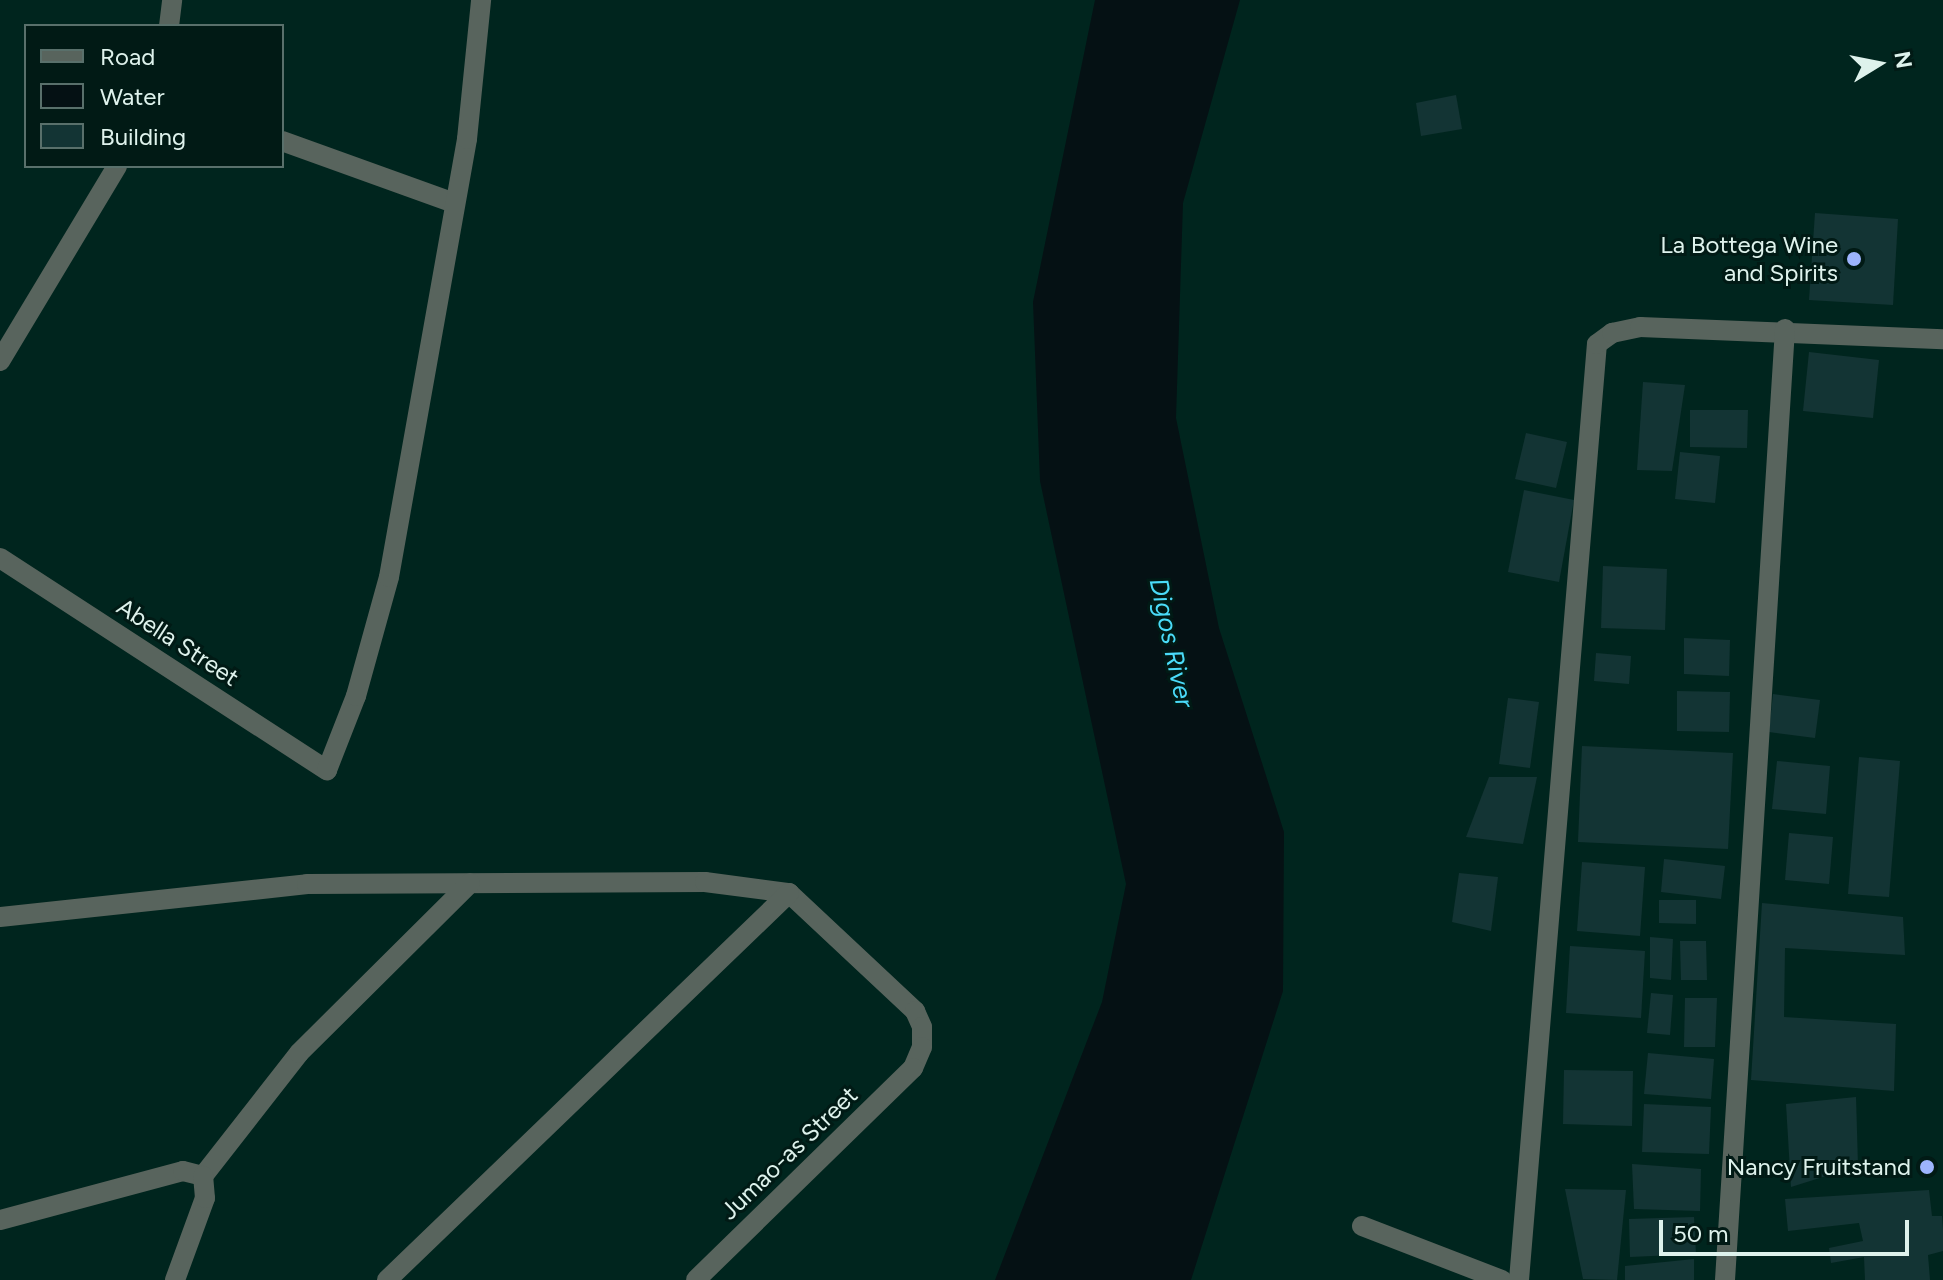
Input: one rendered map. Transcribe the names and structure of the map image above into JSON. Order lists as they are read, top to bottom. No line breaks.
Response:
{"streets":{"street":["Abella Street","Jumao-as Street"]},"water":["Digos River"],"places":["La Bottega Wine and Spirits","Nancy Fruitstand"],"legend":["Road","Water","Building"],"scale_bar":"50 m","north":"right"}
